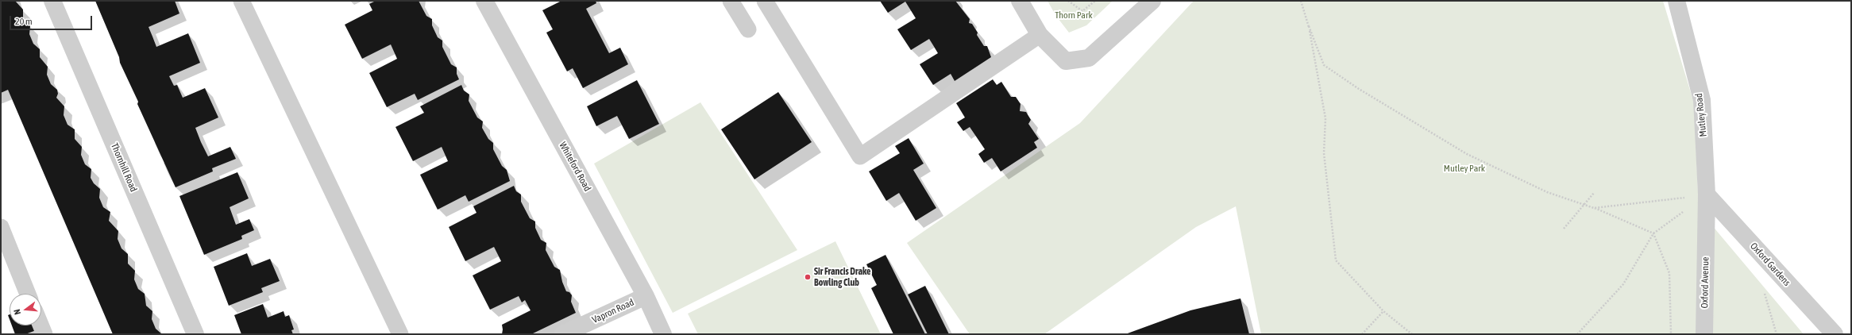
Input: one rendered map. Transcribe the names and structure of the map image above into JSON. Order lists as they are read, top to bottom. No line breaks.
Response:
{"streets":{"street":["Mutley Road","Whiteford Road","Thornhill Road","Oxford Gardens","Oxford Avenue","Vapron Road"]},"crossings":[["Mutley Road","Oxford Gardens"],["Mutley Road","Oxford Avenue"],["Whiteford Road","Vapron Road"]],"parks":["Thorn Park","Mutley Park"],"places":["Sir Francis Drake Bowling Club"],"scale_bar":"20 m","north":"left"}
